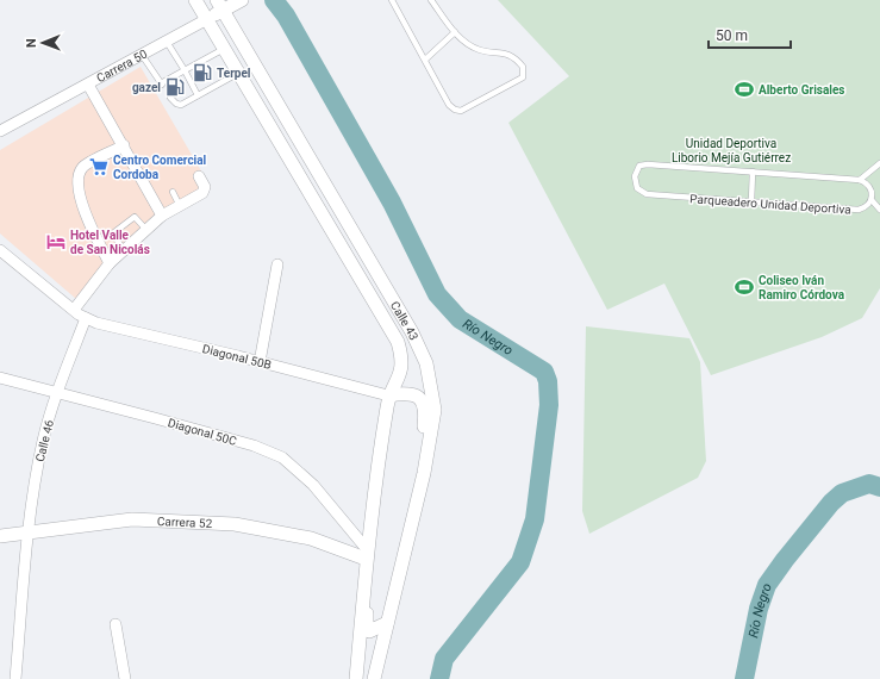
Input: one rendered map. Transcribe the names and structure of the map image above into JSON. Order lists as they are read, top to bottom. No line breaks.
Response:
{"streets":{"street":["Carrera 50","Calle 43","Diagonal 50B","Diagonal 50C","Calle 46","Carrera 52"],"lane":["Parqueadero Unidad Deportiva"]},"crossings":[["Carrera 50","Calle 43"],["Calle 43","Diagonal 50B"],["Calle 43","Diagonal 50C"],["Calle 43","Carrera 52"],["Diagonal 50B","Calle 46"],["Diagonal 50C","Calle 46"],["Diagonal 50C","Carrera 52"],["Calle 46","Carrera 52"]],"water":["Río Negro"],"parks":["Unidad Deportiva Liborio Mejía Gutiérrez"],"places":{"fuel station":["Terpel","gazel"],"sports":["Alberto Grisales","Coliseo Iván Ramiro Córdova"],"supermarket":["Centro Comercial Cordoba"],"hotel":["Hotel Valle de San Nicolás"]},"scale_bar":"50 m","north":"left"}
